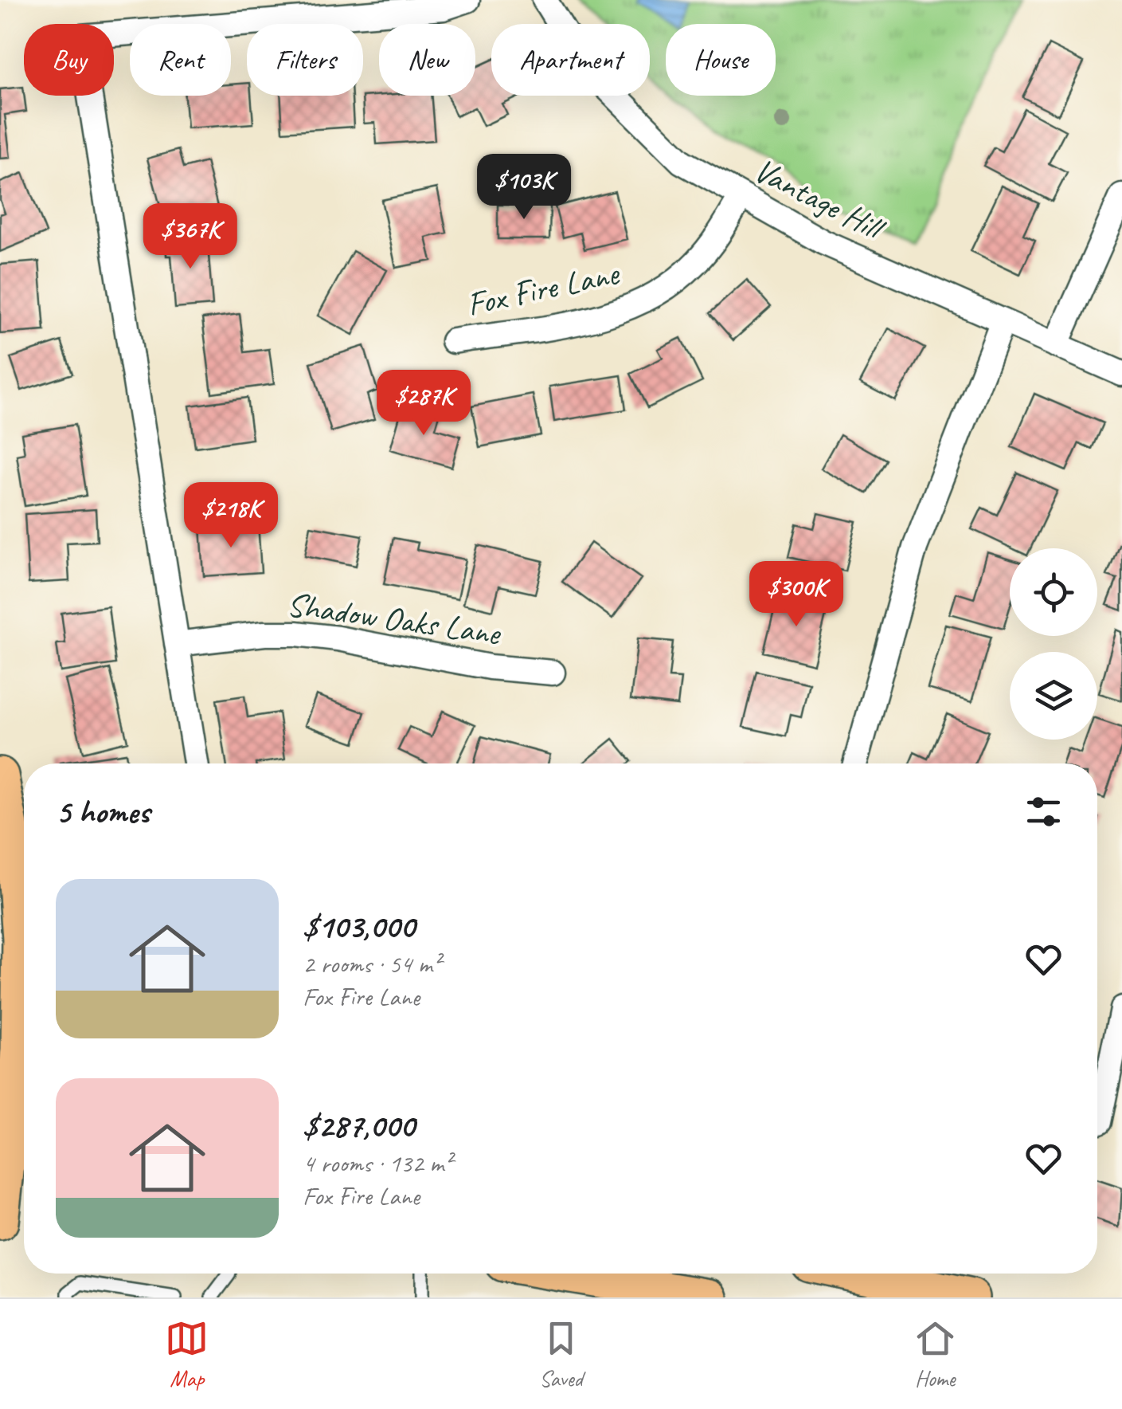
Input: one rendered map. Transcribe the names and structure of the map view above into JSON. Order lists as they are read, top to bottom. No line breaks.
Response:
{"streets":{"street":["Vantage Hill","Fox Fire Lane","Shadow Oaks Lane"]},"crossings":[["Vantage Hill","Fox Fire Lane"]],"page":{"chip":["Buy","Rent","Filters","New","Apartment","House"],"price":["$103K","$367K","$287K","$218K","$300K"],"heading":"5 homes","list":[{"name":"$103,000","note":"2 rooms · 54 m² · Fox Fire Lane"},{"name":"$287,000","note":"4 rooms · 132 m² · Fox Fire Lane"}],"tabs":["Map","Saved","Home"]}}
